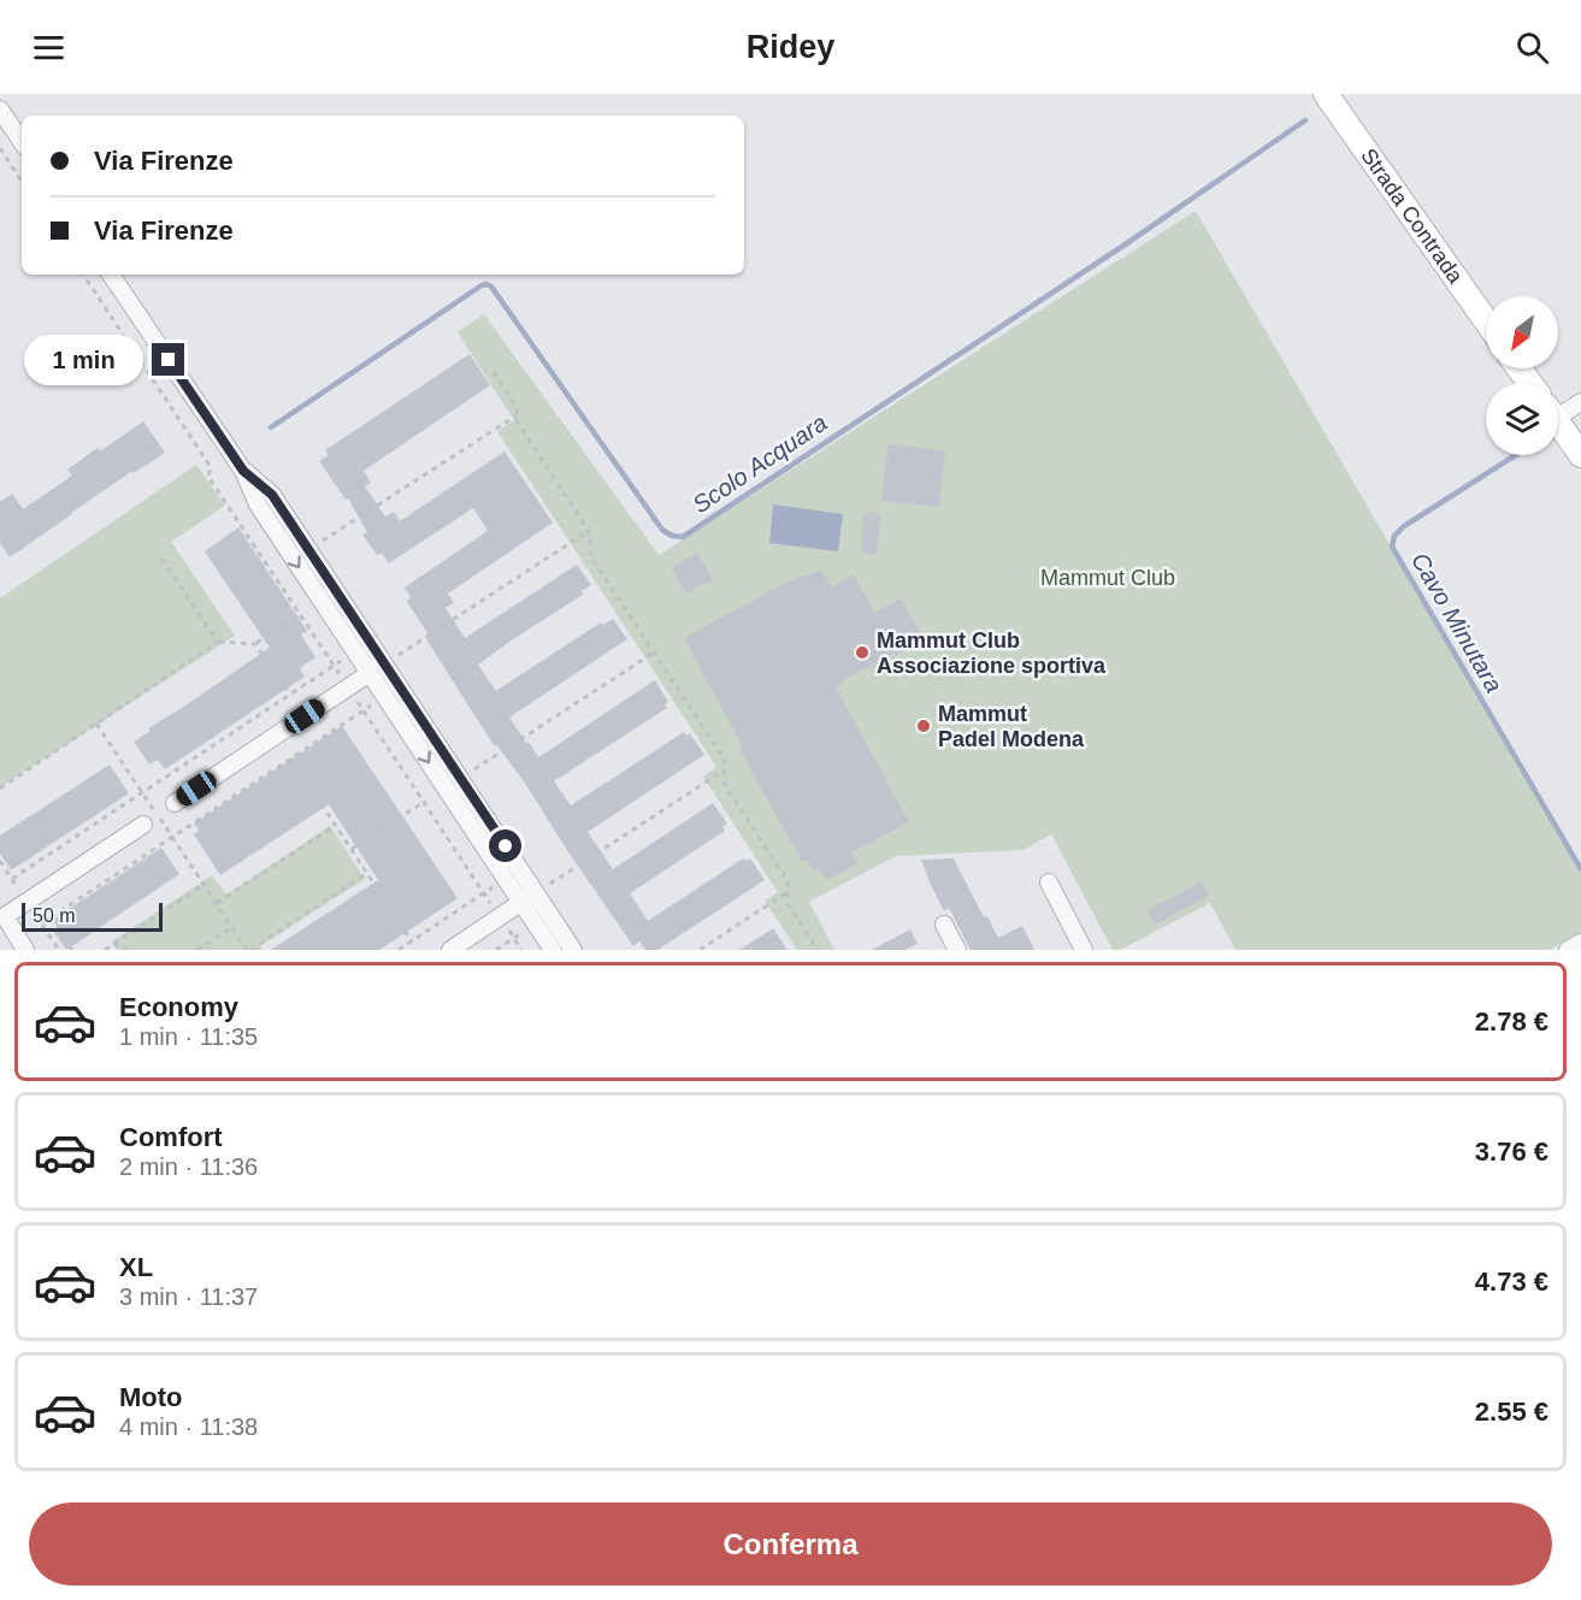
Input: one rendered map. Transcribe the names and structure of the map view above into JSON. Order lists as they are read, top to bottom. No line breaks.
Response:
{"streets":{"street":["Strada Contrada"]},"water":["Scolo Acquara","Cavo Minutara"],"parks":["Mammut Club"],"places":["Mammut Club Associazione sportiva","Mammut Padel Modena"],"scale_bar":"50 m","north":"bottom left","page":{"header":"Ridey","banner":["Via Firenze","Via Firenze"],"bubble":"1 min","scale":"50 m","list":[{"name":"Economy","note":"1 min · 11:35","value":"2.78 €"},{"name":"Comfort","note":"2 min · 11:36","value":"3.76 €"},{"name":"XL","note":"3 min · 11:37","value":"4.73 €"},{"name":"Moto","note":"4 min · 11:38","value":"2.55 €"}],"buttons":"Conferma"}}
